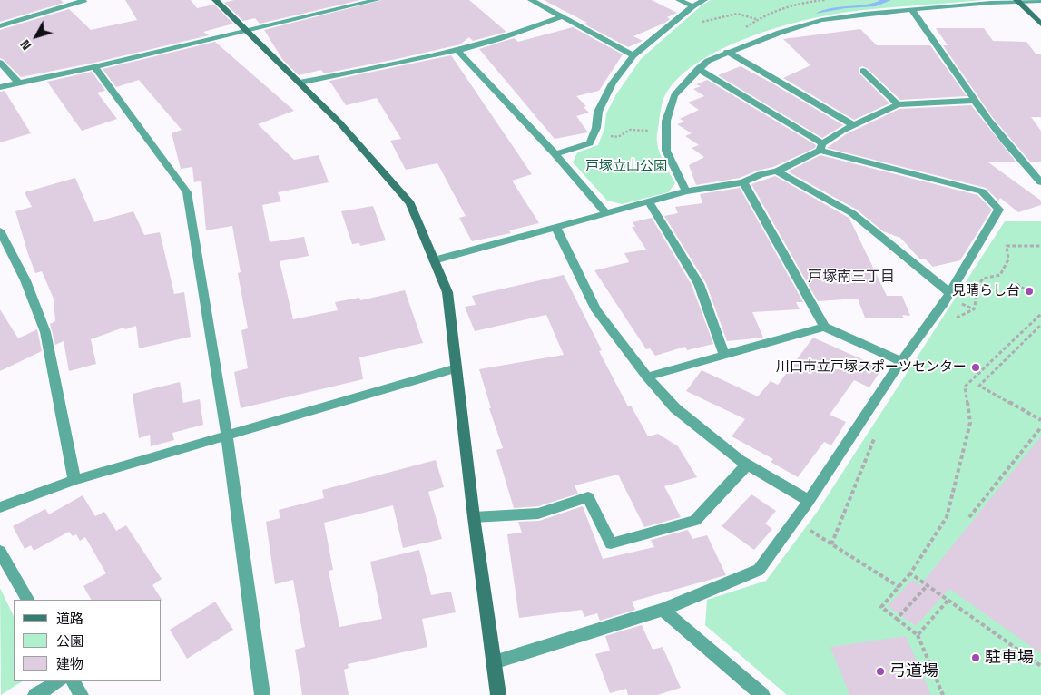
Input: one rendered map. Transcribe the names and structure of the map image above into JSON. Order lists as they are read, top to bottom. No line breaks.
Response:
{"districts":["戸塚南三丁目"],"parks":["戸塚立山公園"],"places":["見晴らし台","川口市立戸塚スポーツセンター","駐車場","弓道場"],"legend":["道路","公園","建物"],"north":"bottom left"}
